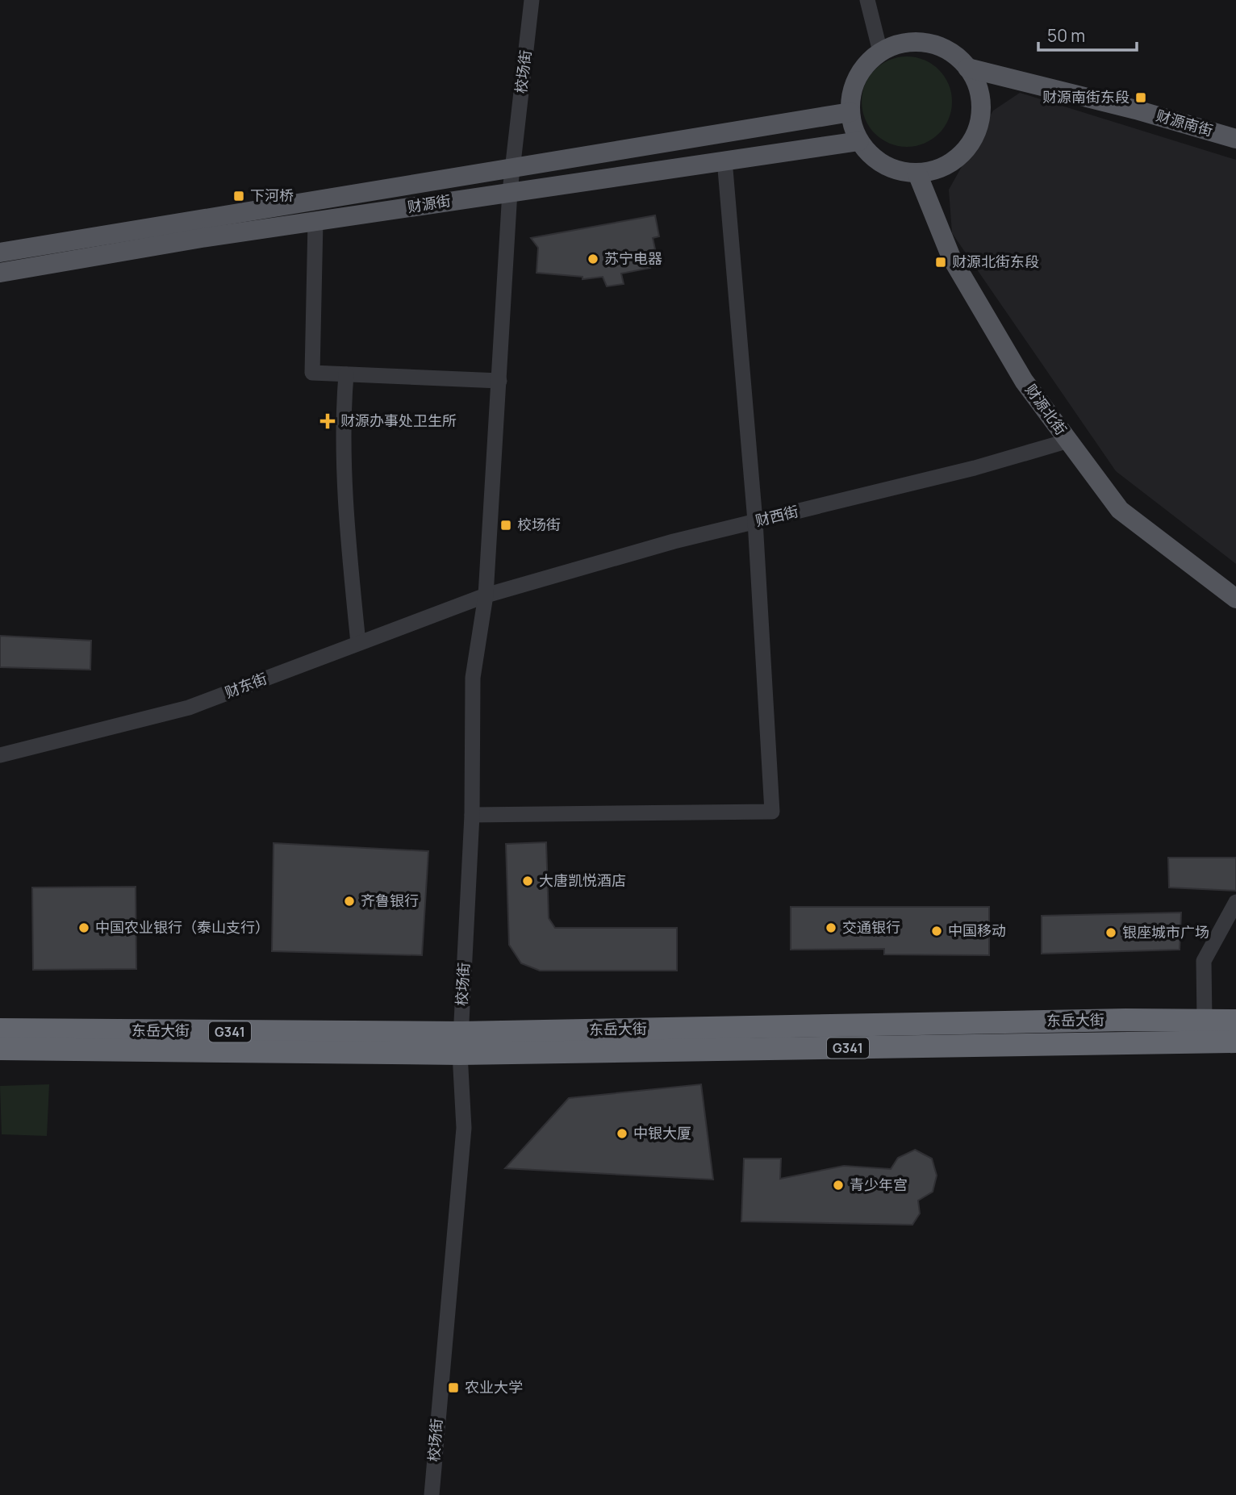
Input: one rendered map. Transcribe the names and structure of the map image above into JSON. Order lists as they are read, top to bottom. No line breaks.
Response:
{"streets":{"highway":["东岳大街","G341"],"main road":["财源南街","财源街","财源北街"],"street":["校场街","财西街","财东街"]},"crossings":[["校场街","财源街"],["校场街","财西街"],["校场街","财东街"],["校场街","东岳大街"],["财源南街","财源街"],["财源南街","财源北街"],["财源街","财源北街"],["财源北街","财西街"],["财西街","财东街"]],"places":{"transit":["财源南街东段","下河桥","财源北街东段","校场街","农业大学"],"other":["苏宁电器","大唐凯悦酒店","齐鲁银行","中国农业银行（泰山支行）","交通银行","中国移动","银座城市广场","中银大厦","青少年宫"],"health":["财源办事处卫生所"]},"scale_bar":"50 m"}
